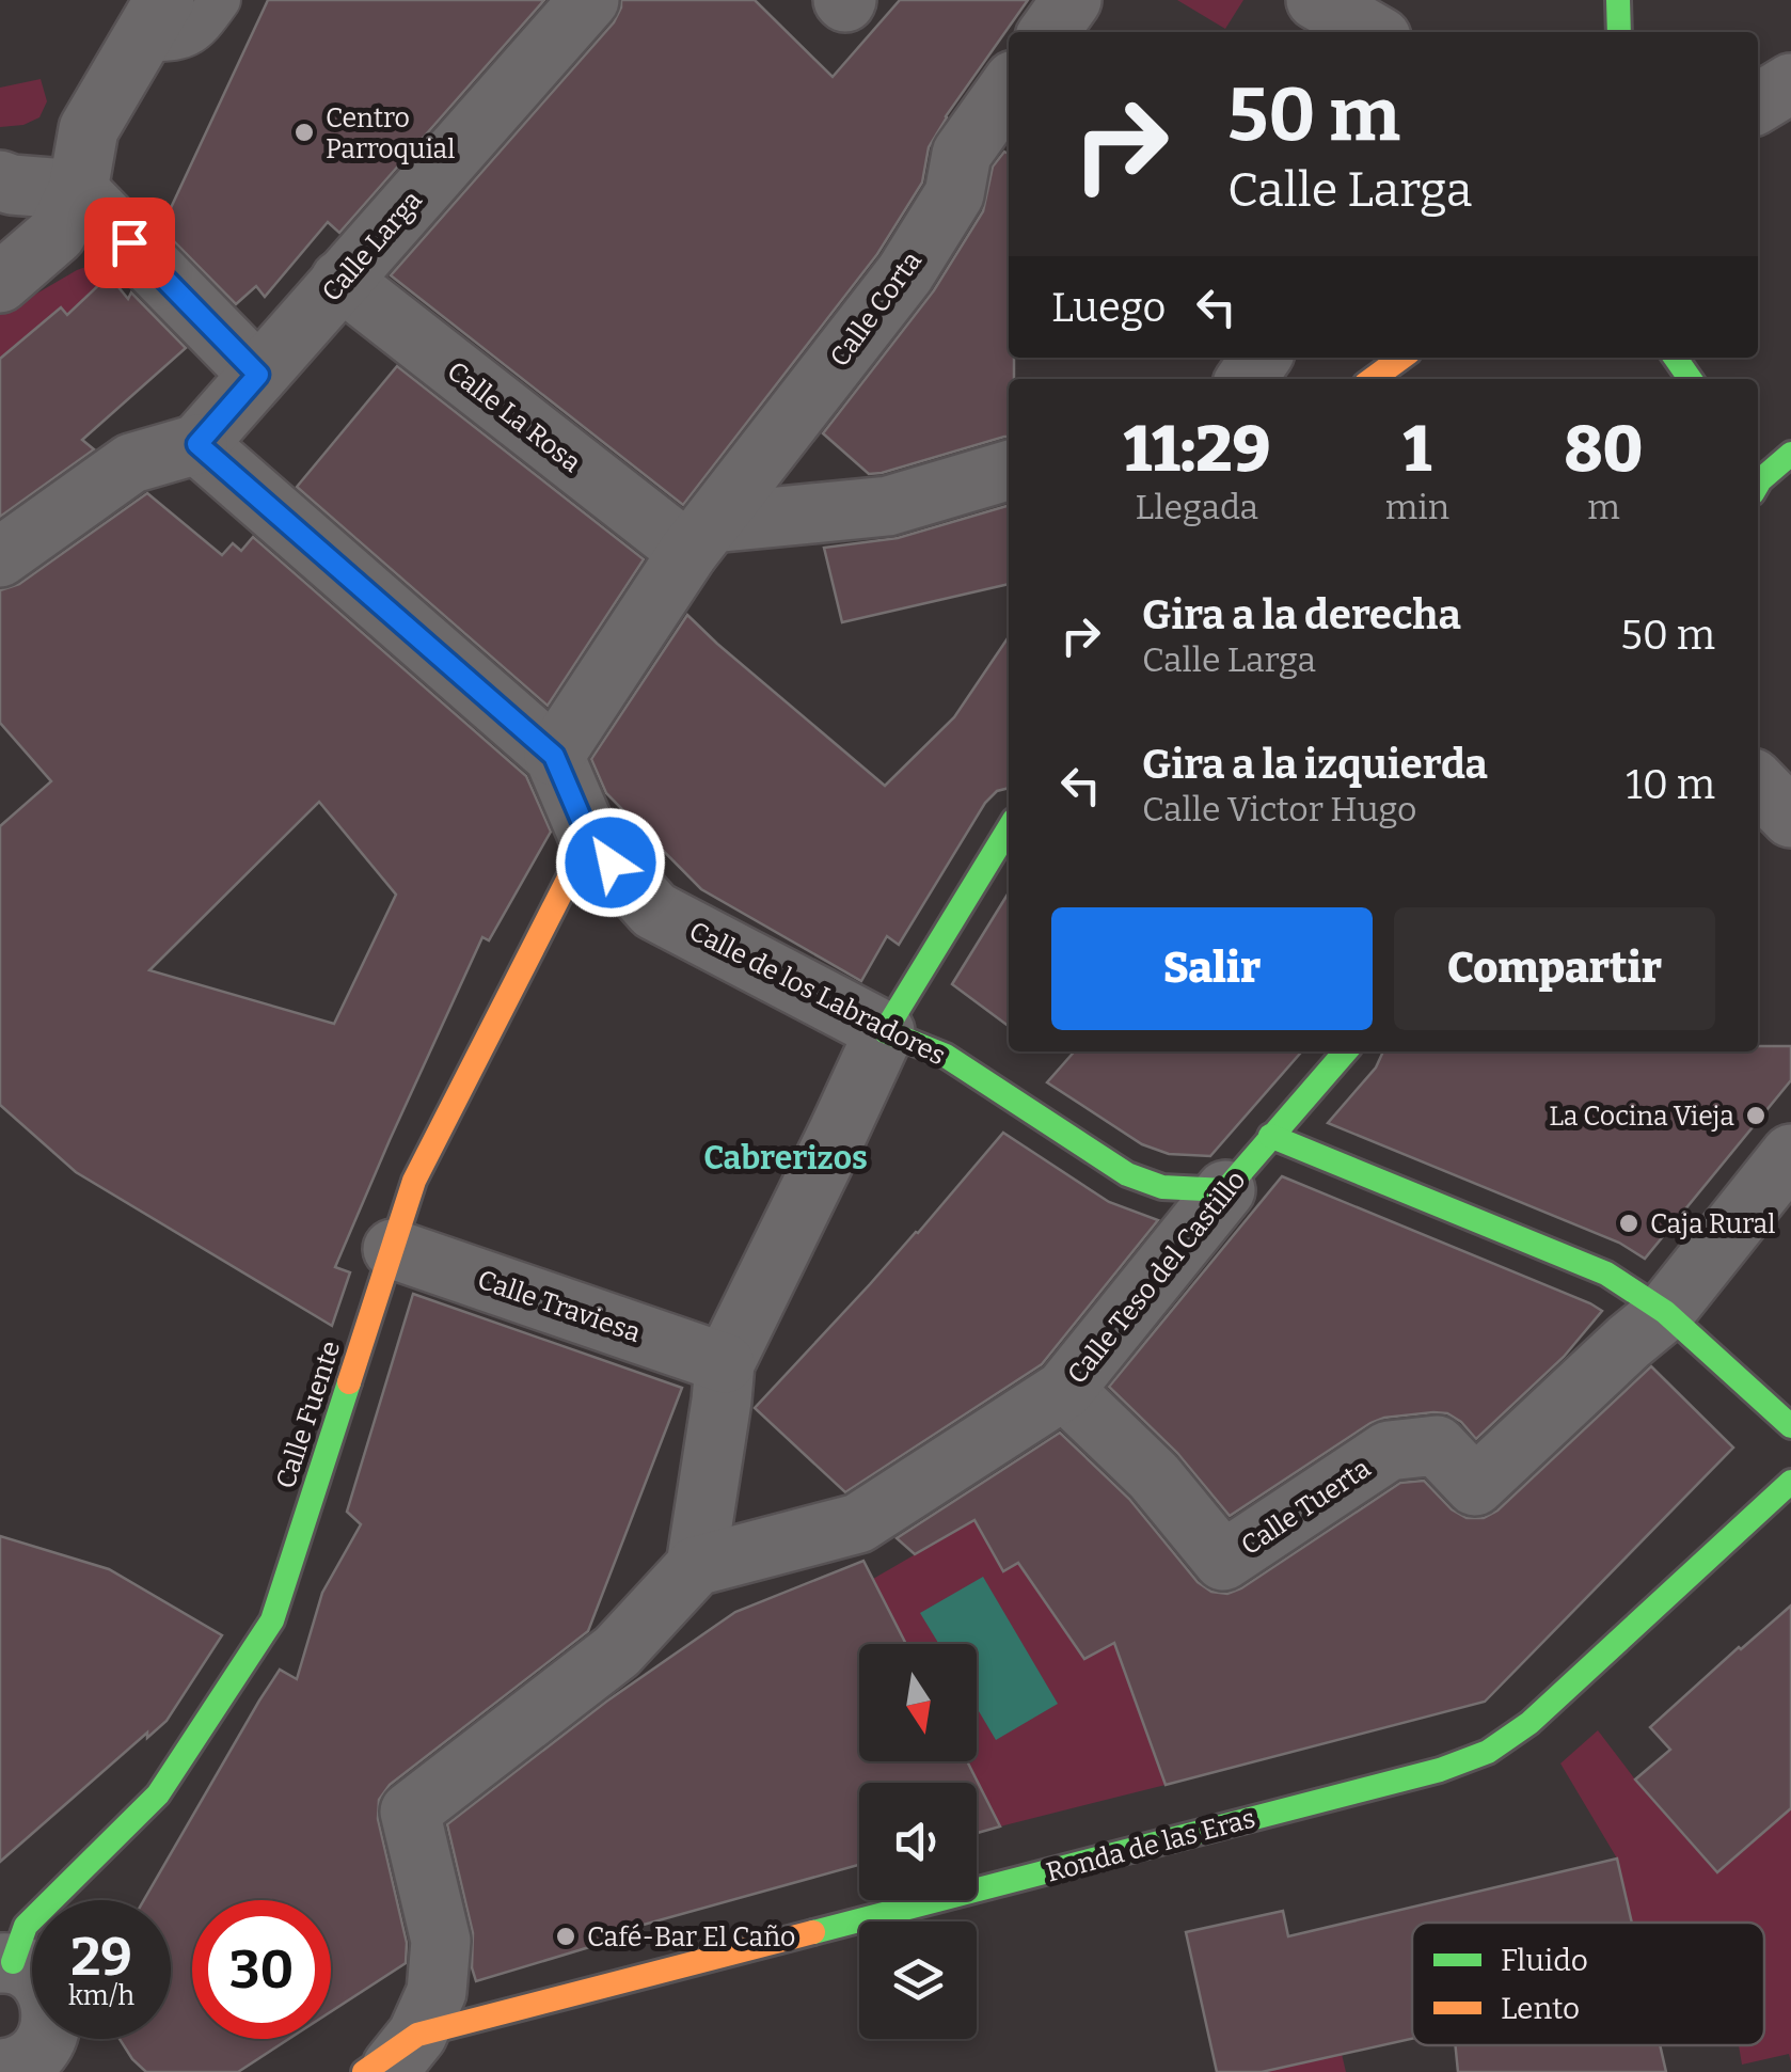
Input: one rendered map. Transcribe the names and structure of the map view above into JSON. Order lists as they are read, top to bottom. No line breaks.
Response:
{"streets":{"street":["Calle Larga","Calle Corta","Calle La Rosa","Calle de los Labradores","Calle Teso del Castillo","Calle Traviesa","Calle Fuente","Calle Tuerta","Ronda de las Eras"]},"crossings":[["Calle Larga","Calle La Rosa"],["Calle Larga","Calle de los Labradores"],["Calle Corta","Calle La Rosa"],["Calle Corta","Calle de los Labradores"],["Calle de los Labradores","Calle Teso del Castillo"],["Calle de los Labradores","Calle Fuente"],["Calle Teso del Castillo","Calle Tuerta"],["Calle Traviesa","Calle Fuente"]],"districts":["Cabrerizos"],"places":["Centro Parroquial","La Cocina Vieja","Caja Rural","Café-Bar El Caño"],"legend":["Fluido","Lento"],"north":"bottom","page":{"turn":["50 m","Calle Larga"],"then":"Luego","eta":["11:29","Llegada","1","min","80","m"],"list":[{"name":"Gira a la derecha","note":"Calle Larga","value":"50 m"},{"name":"Gira a la izquierda","note":"Calle Victor Hugo","value":"10 m"}],"buttons":["Salir","Compartir"],"speed":"29 km/h","limit":"30"}}
